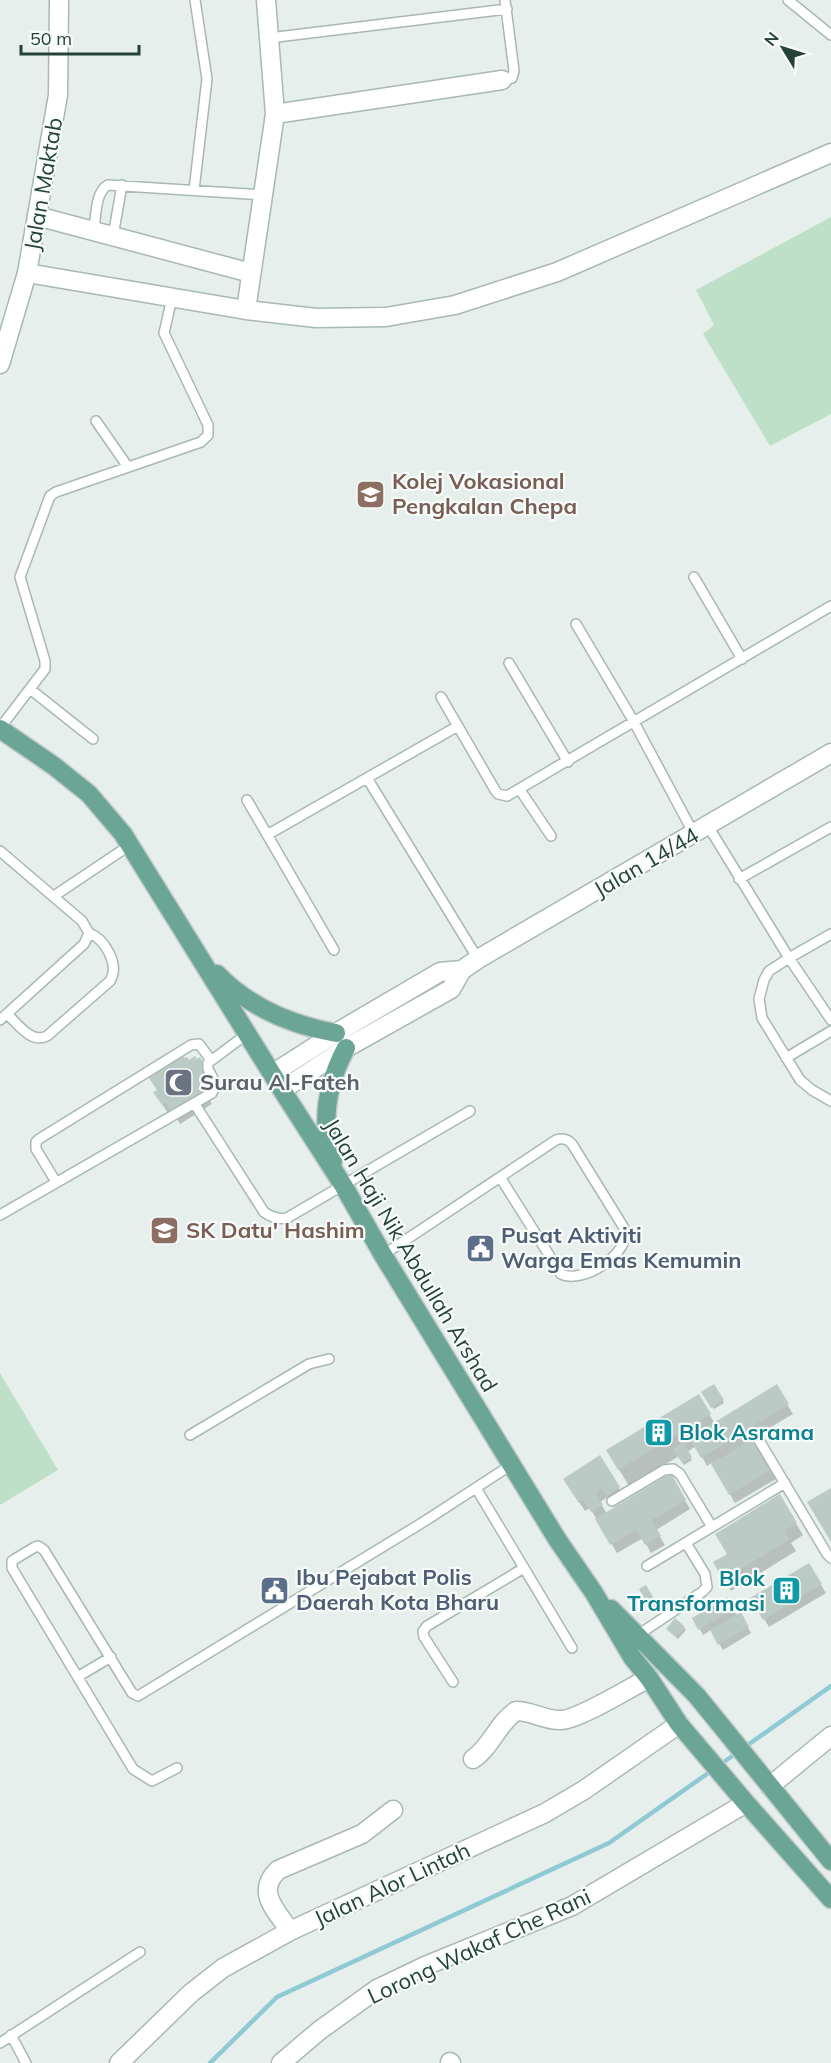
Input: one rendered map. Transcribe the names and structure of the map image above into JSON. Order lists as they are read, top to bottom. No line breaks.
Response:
{"streets":{"main road":["Jalan Haji Nik Abdullah Arshad"],"street":["Jalan Maktab","Jalan 14/44","Jalan Alor Lintah","Lorong Wakaf Che Rani"]},"crossings":[["Jalan 14/44","Jalan Haji Nik Abdullah Arshad"],["Jalan Haji Nik Abdullah Arshad","Jalan Alor Lintah"],["Jalan Haji Nik Abdullah Arshad","Lorong Wakaf Che Rani"]],"places":{"school or university":["Kolej Vokasional Pengkalan Chepa","SK Datu' Hashim"],"mosque":["Surau Al-Fateh"],"public building":["Pusat Aktiviti Warga Emas Kemumin","Ibu Pejabat Polis Daerah Kota Bharu"],"building":["Blok Asrama","Blok Transformasi"]},"scale_bar":"50 m","north":"top left"}
